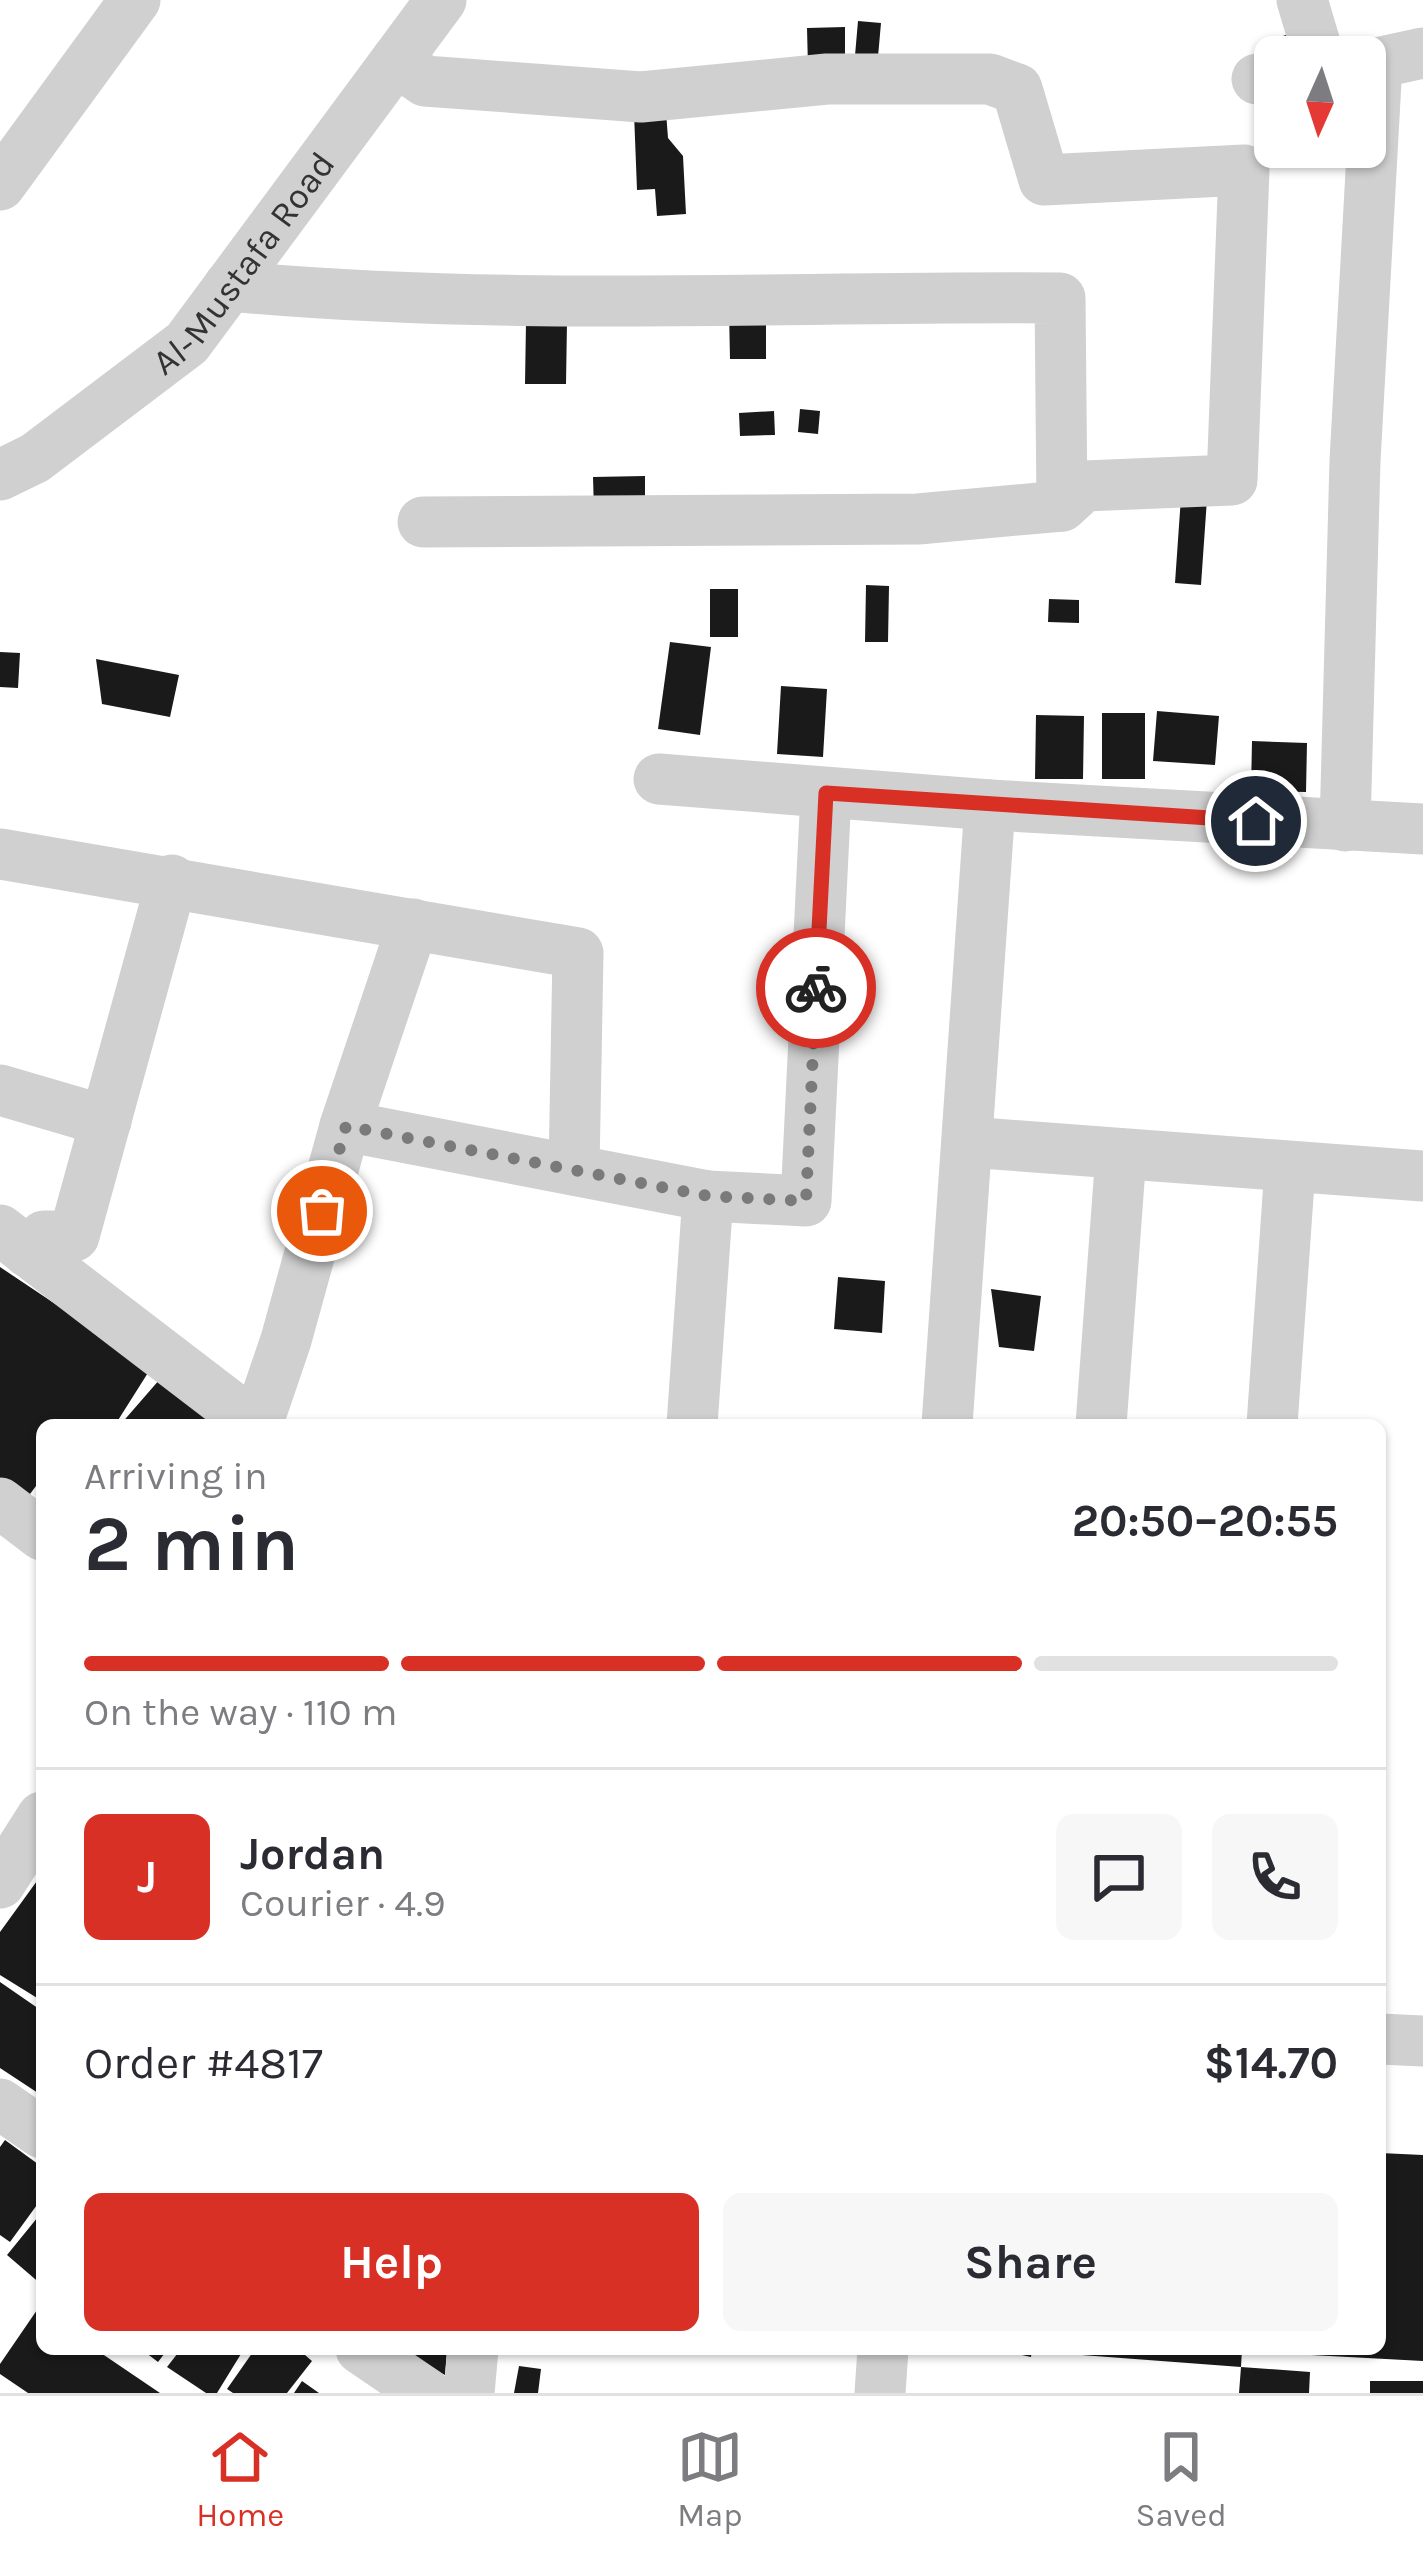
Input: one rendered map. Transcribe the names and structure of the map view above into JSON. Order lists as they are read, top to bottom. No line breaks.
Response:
{"streets":{"street":["Al-Mustafa Road"]},"north":"bottom","page":{"heading":["2 min","Arriving in","20:50–20:55"],"panel":["Jordan","Courier · 4.9","Order #4817","$14.70"],"bar":"On the way · 110 m","round":"J","buttons":["Help","Share"],"tabs":["Home","Map","Saved"]}}
